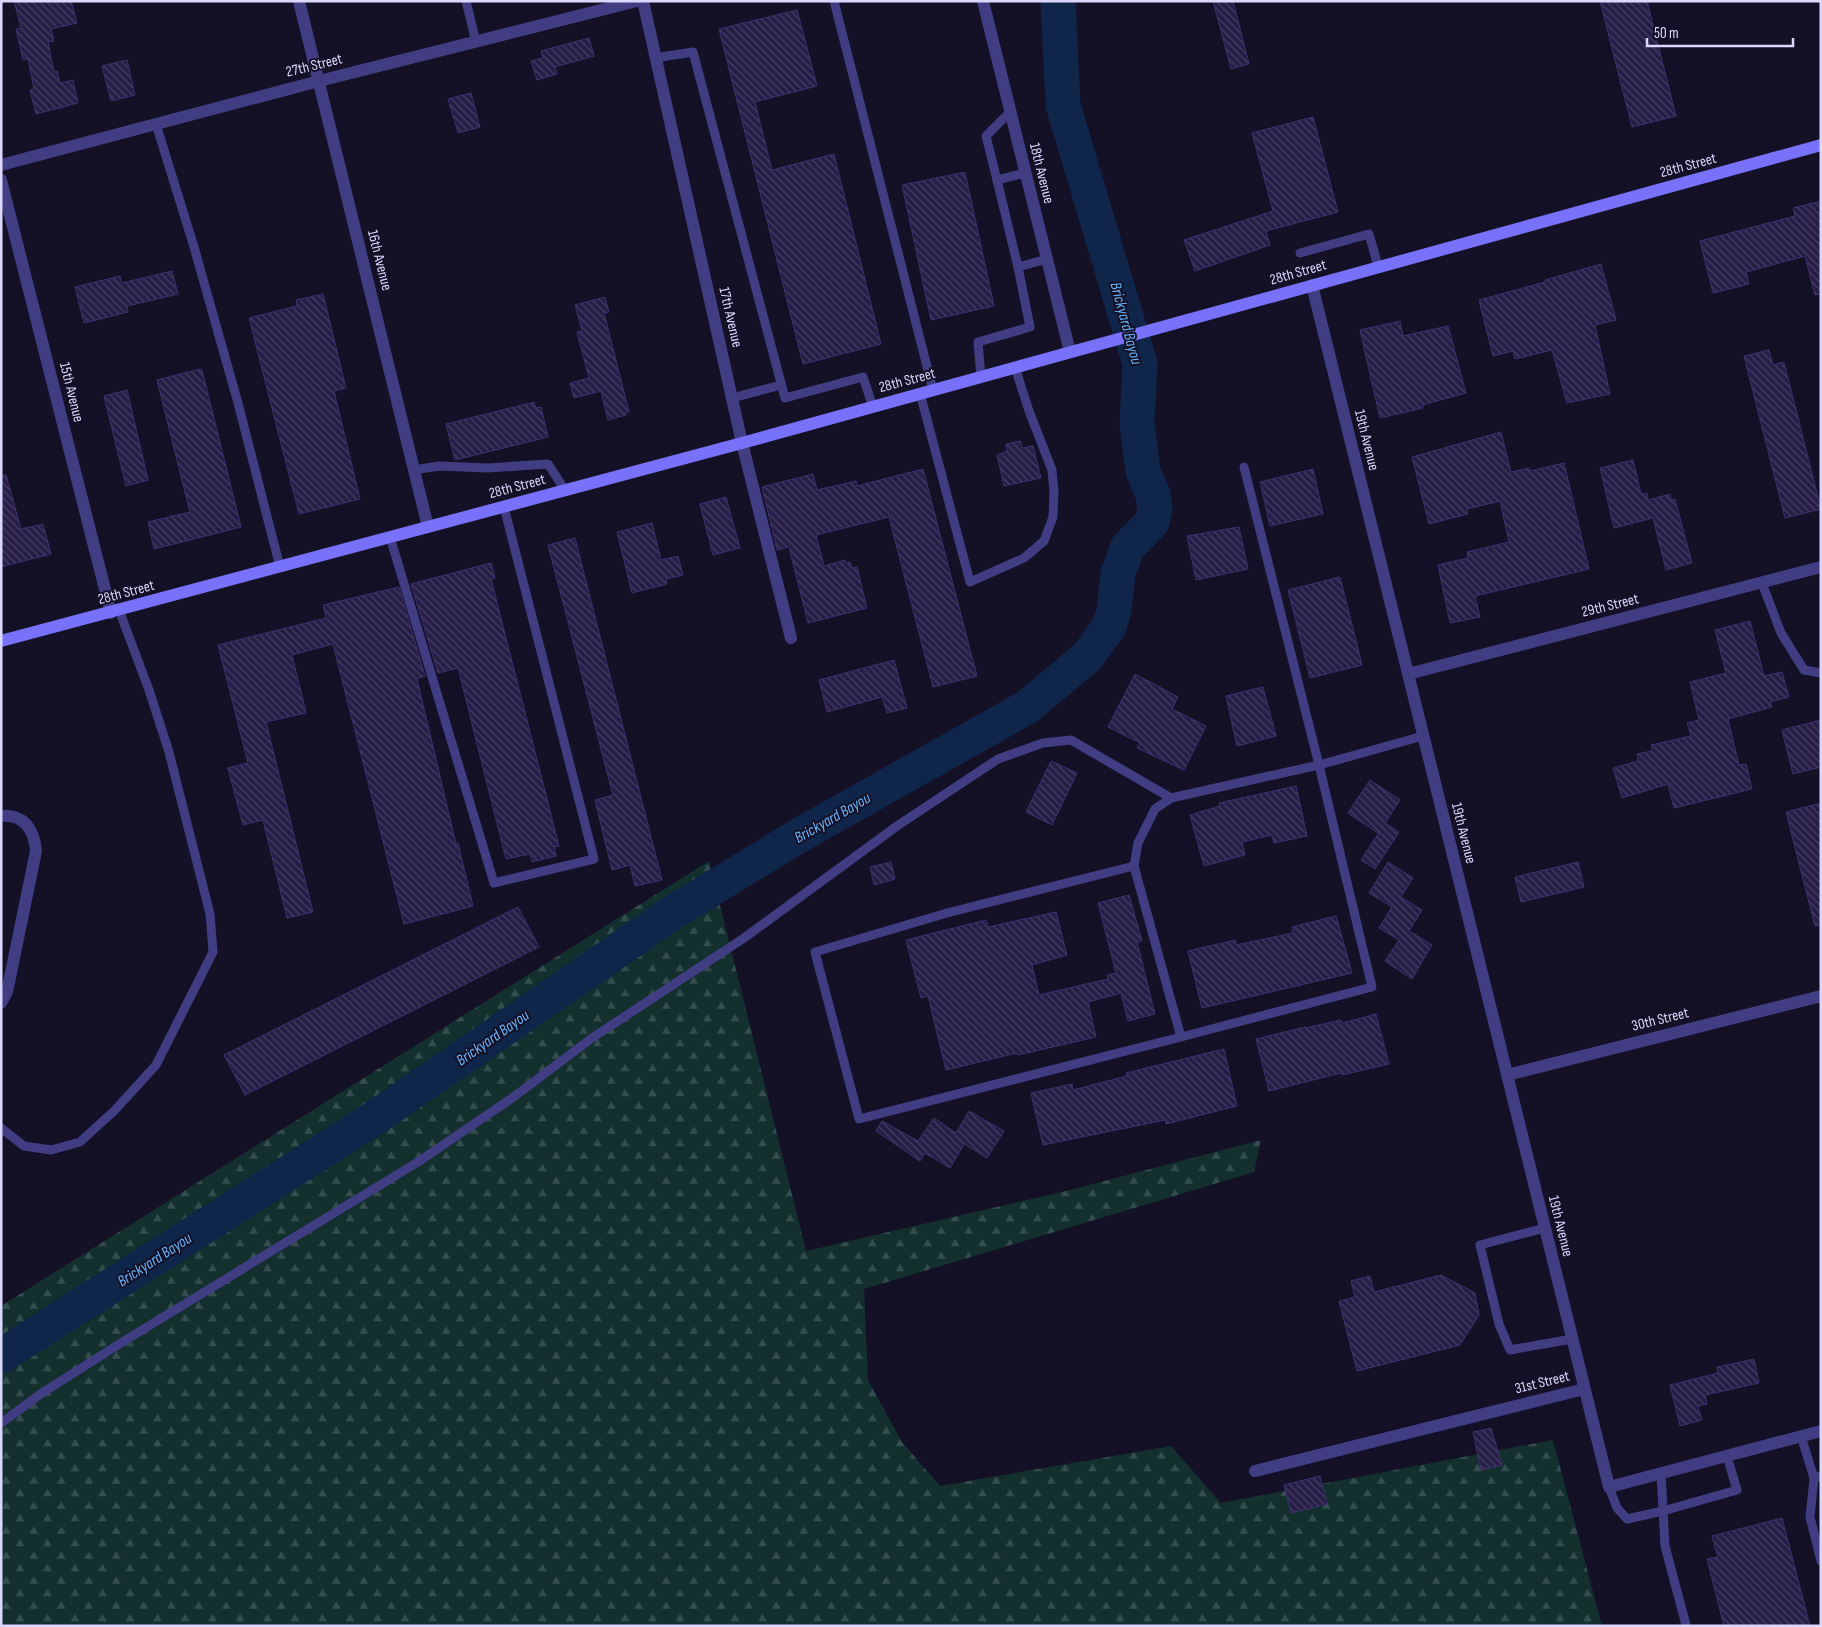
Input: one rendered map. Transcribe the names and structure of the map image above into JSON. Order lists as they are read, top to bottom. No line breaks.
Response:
{"streets":{"main road":["28th Street"],"street":["27th Street","18th Avenue","16th Avenue","17th Avenue","15th Avenue","19th Avenue","29th Street","30th Street","31st Street"]},"crossings":[["27th Street","16th Avenue"],["28th Street","18th Avenue"],["28th Street","16th Avenue"],["28th Street","17th Avenue"],["28th Street","15th Avenue"],["28th Street","19th Avenue"],["19th Avenue","29th Street"],["19th Avenue","30th Street"],["19th Avenue","31st Street"]],"water":["Brickyard Bayou"],"scale_bar":"50 m"}
